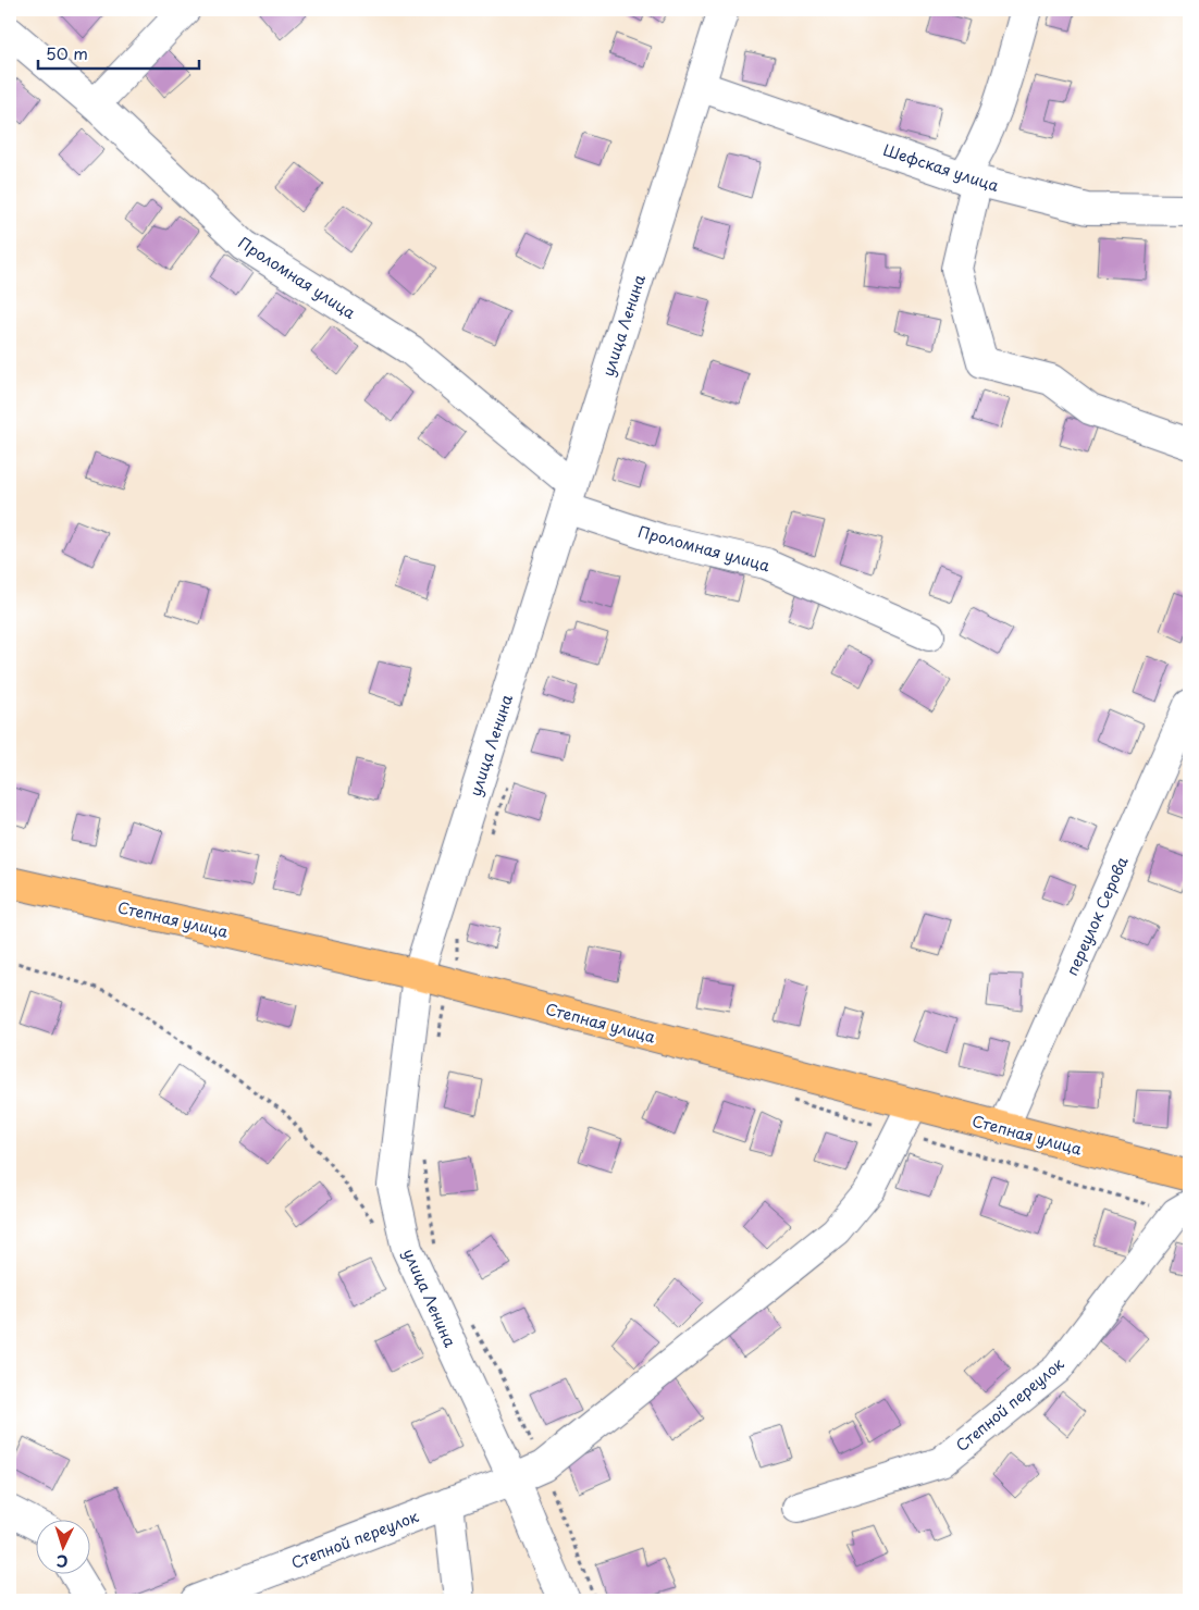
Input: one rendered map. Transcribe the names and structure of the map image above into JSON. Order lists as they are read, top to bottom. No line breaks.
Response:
{"streets":{"main road":["Степная улица"],"street":["Шефская улица","Проломная улица","улица Ленина","переулок Серова","Степной переулок"]},"crossings":[["Шефская улица","улица Ленина"],["Проломная улица","улица Ленина"],["улица Ленина","Степная улица"],["улица Ленина","Степной переулок"],["переулок Серова","Степная улица"]],"scale_bar":"50 m","north":"bottom"}
